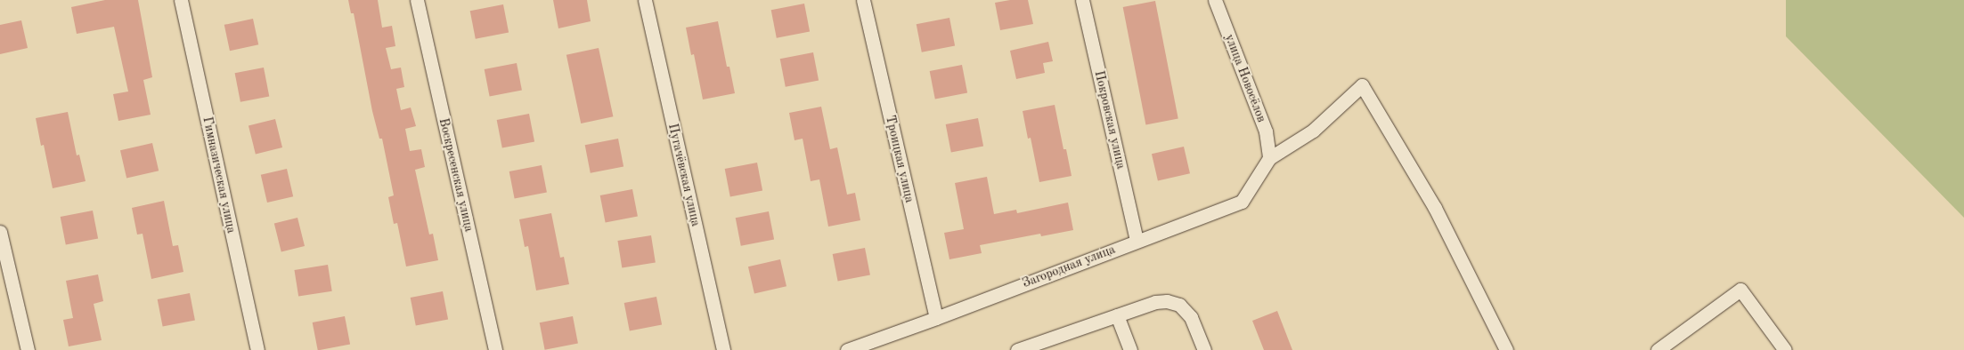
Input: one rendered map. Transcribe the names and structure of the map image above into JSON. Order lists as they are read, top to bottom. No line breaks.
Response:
{"streets":{"street":["улица Новосёлов","Покровская улица","Троицкая улица","Гимназическая улица","Воскресенская улица","Пугачёвская улица","Загородная улица"]},"crossings":[["улица Новосёлов","Загородная улица"],["Покровская улица","Загородная улица"],["Троицкая улица","Загородная улица"]]}
